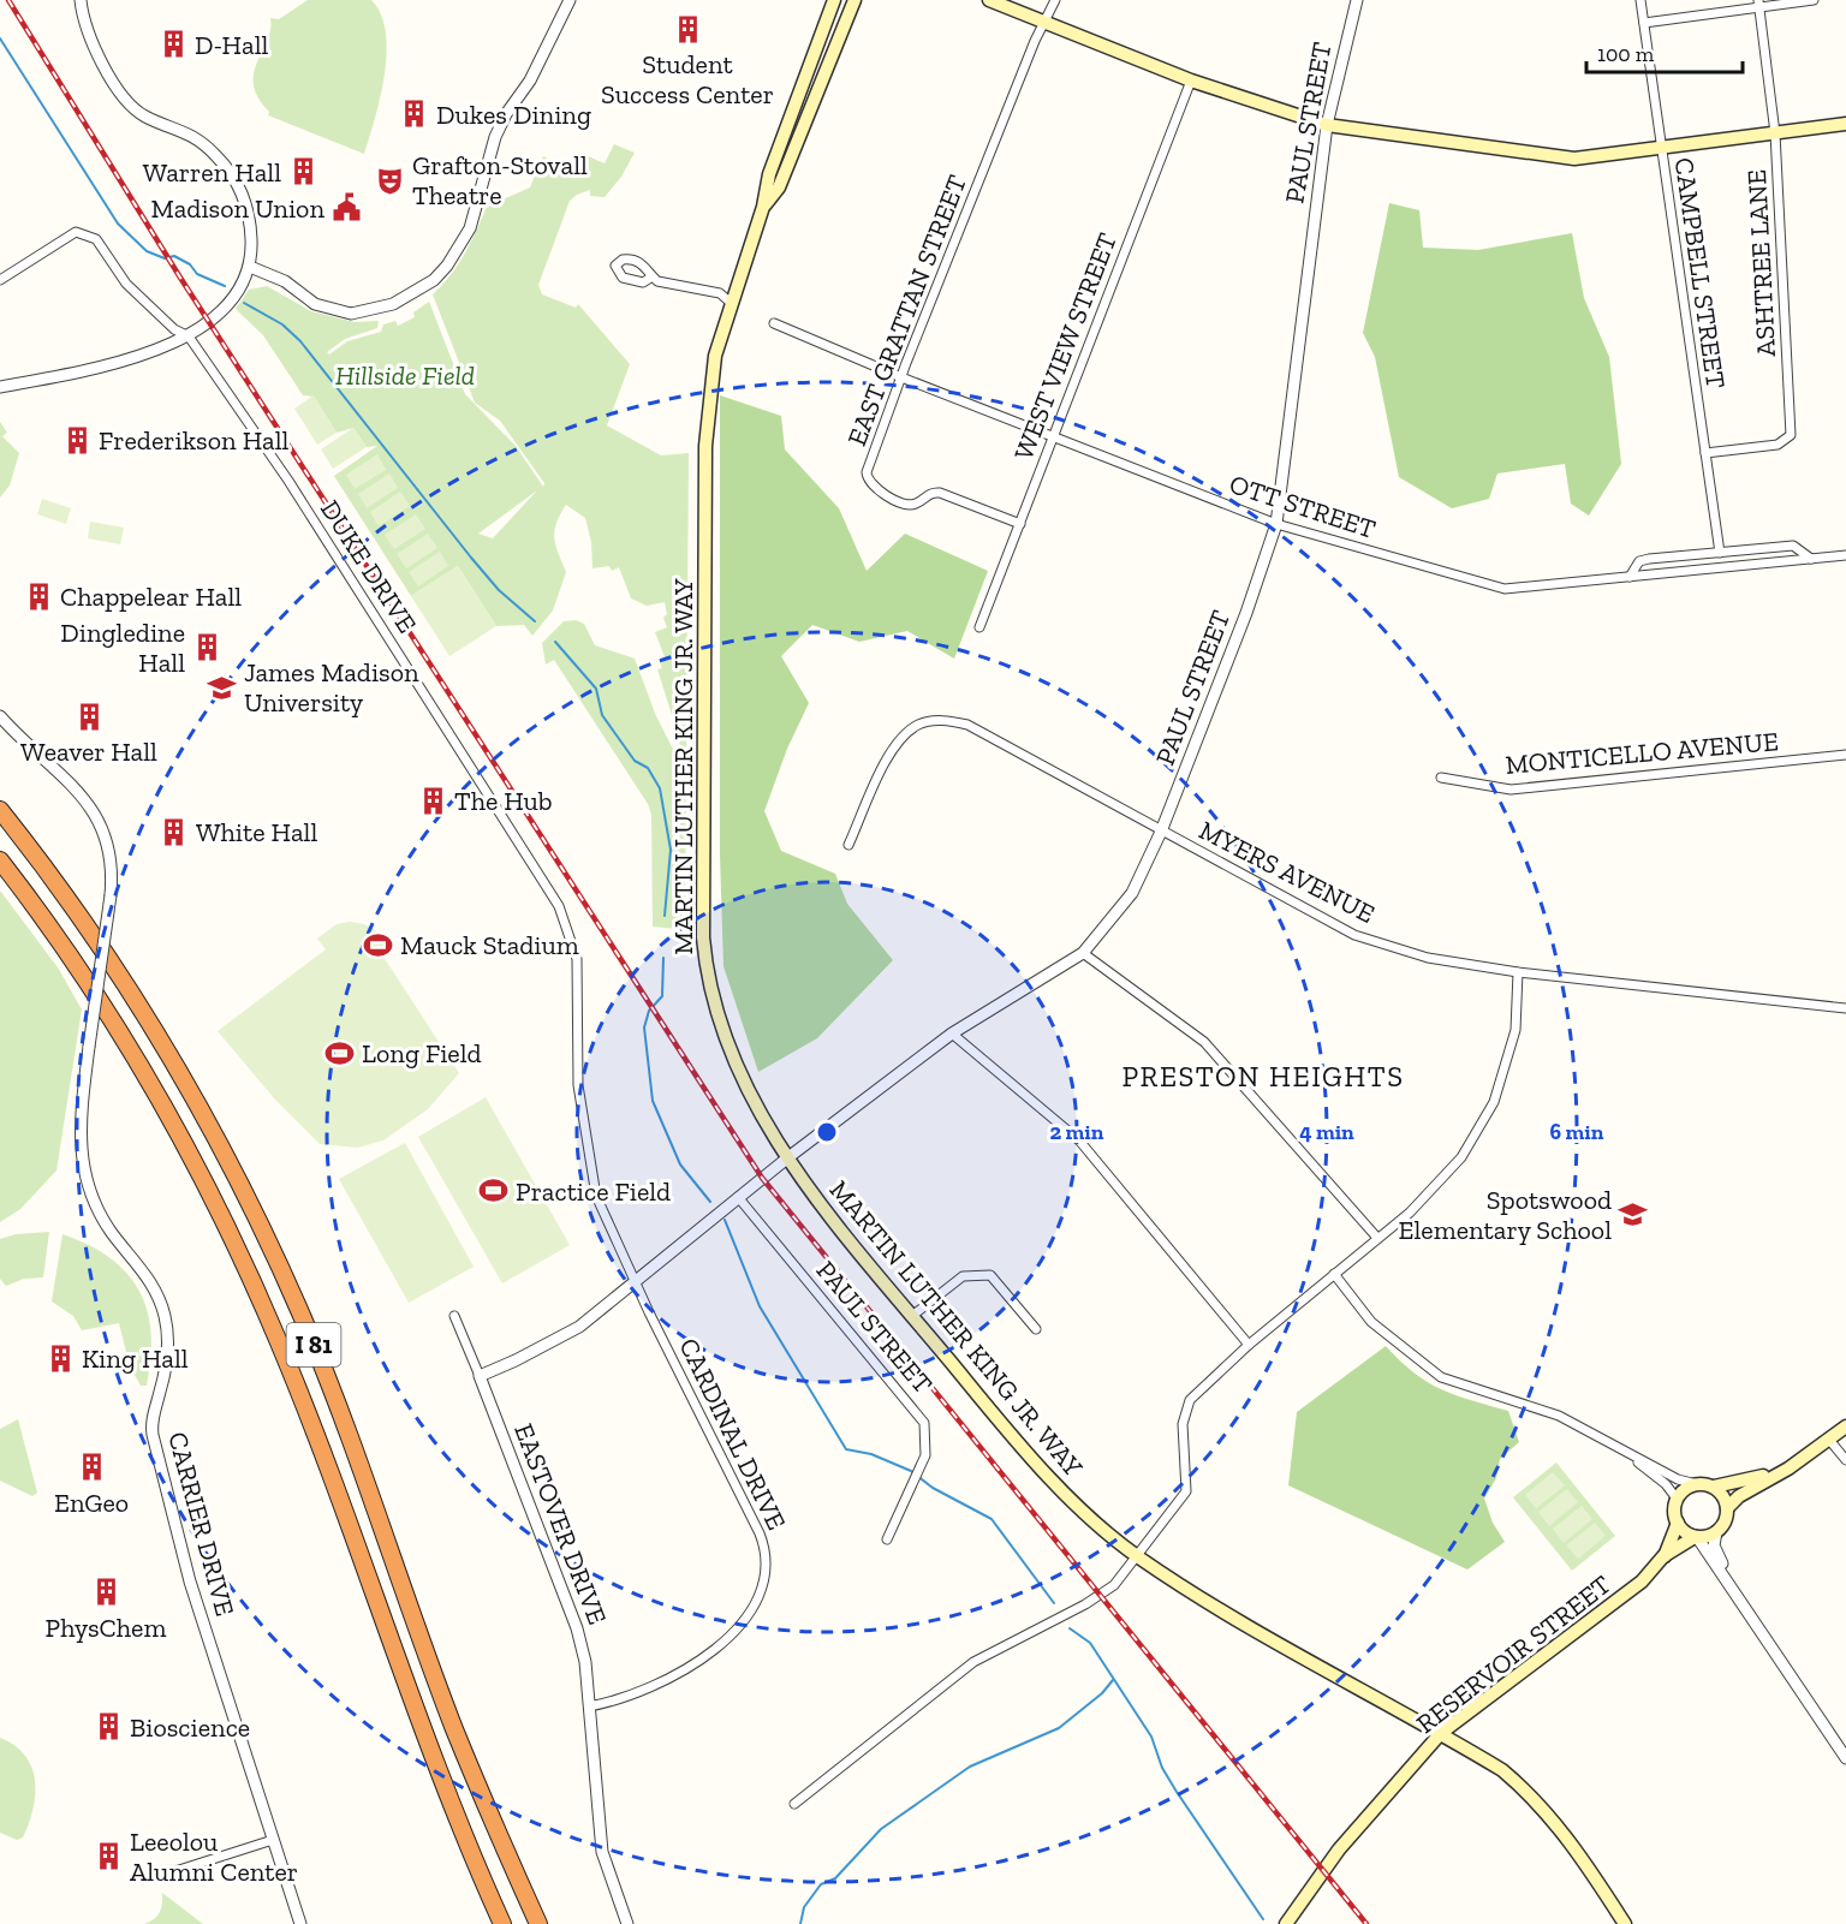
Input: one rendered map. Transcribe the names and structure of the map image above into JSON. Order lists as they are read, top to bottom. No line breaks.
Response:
{"streets":{"highway":["I 81"],"main road":["MARTIN LUTHER KING JR. WAY","RESERVOIR STREET"],"street":["PAUL STREET","ASHTREE LANE","CAMPBELL STREET","EAST GRATTAN STREET","WEST VIEW STREET","OTT STREET","DUKE DRIVE","MONTICELLO AVENUE","MYERS AVENUE","CARDINAL DRIVE","CARRIER DRIVE","EASTOVER DRIVE"]},"crossings":[["PAUL STREET","OTT STREET"],["PAUL STREET","MARTIN LUTHER KING JR. WAY"],["PAUL STREET","MYERS AVENUE"],["PAUL STREET","CARDINAL DRIVE"],["PAUL STREET","EASTOVER DRIVE"],["ASHTREE LANE","CAMPBELL STREET"],["EAST GRATTAN STREET","WEST VIEW STREET"],["EAST GRATTAN STREET","OTT STREET"],["WEST VIEW STREET","OTT STREET"],["DUKE DRIVE","CARDINAL DRIVE"],["MARTIN LUTHER KING JR. WAY","RESERVOIR STREET"],["CARDINAL DRIVE","EASTOVER DRIVE"]],"districts":["PRESTON HEIGHTS"],"parks":["Hillside Field"],"places":{"building":["Student Success Center","D-Hall","Dukes Dining","Warren Hall","Frederikson Hall","Chappelear Hall","Dingledine Hall","Weaver Hall","The Hub","White Hall","King Hall","EnGeo","PhysChem","Bioscience","Leeolou Alumni Center"],"theatre":["Grafton-Stovall Theatre"],"public building":["Madison Union"],"school or university":["James Madison University","Spotswood Elementary School"],"sports":["Mauck Stadium","Long Field","Practice Field"]},"scale_bar":"100 m","rings":["2 min","4 min","6 min"]}
